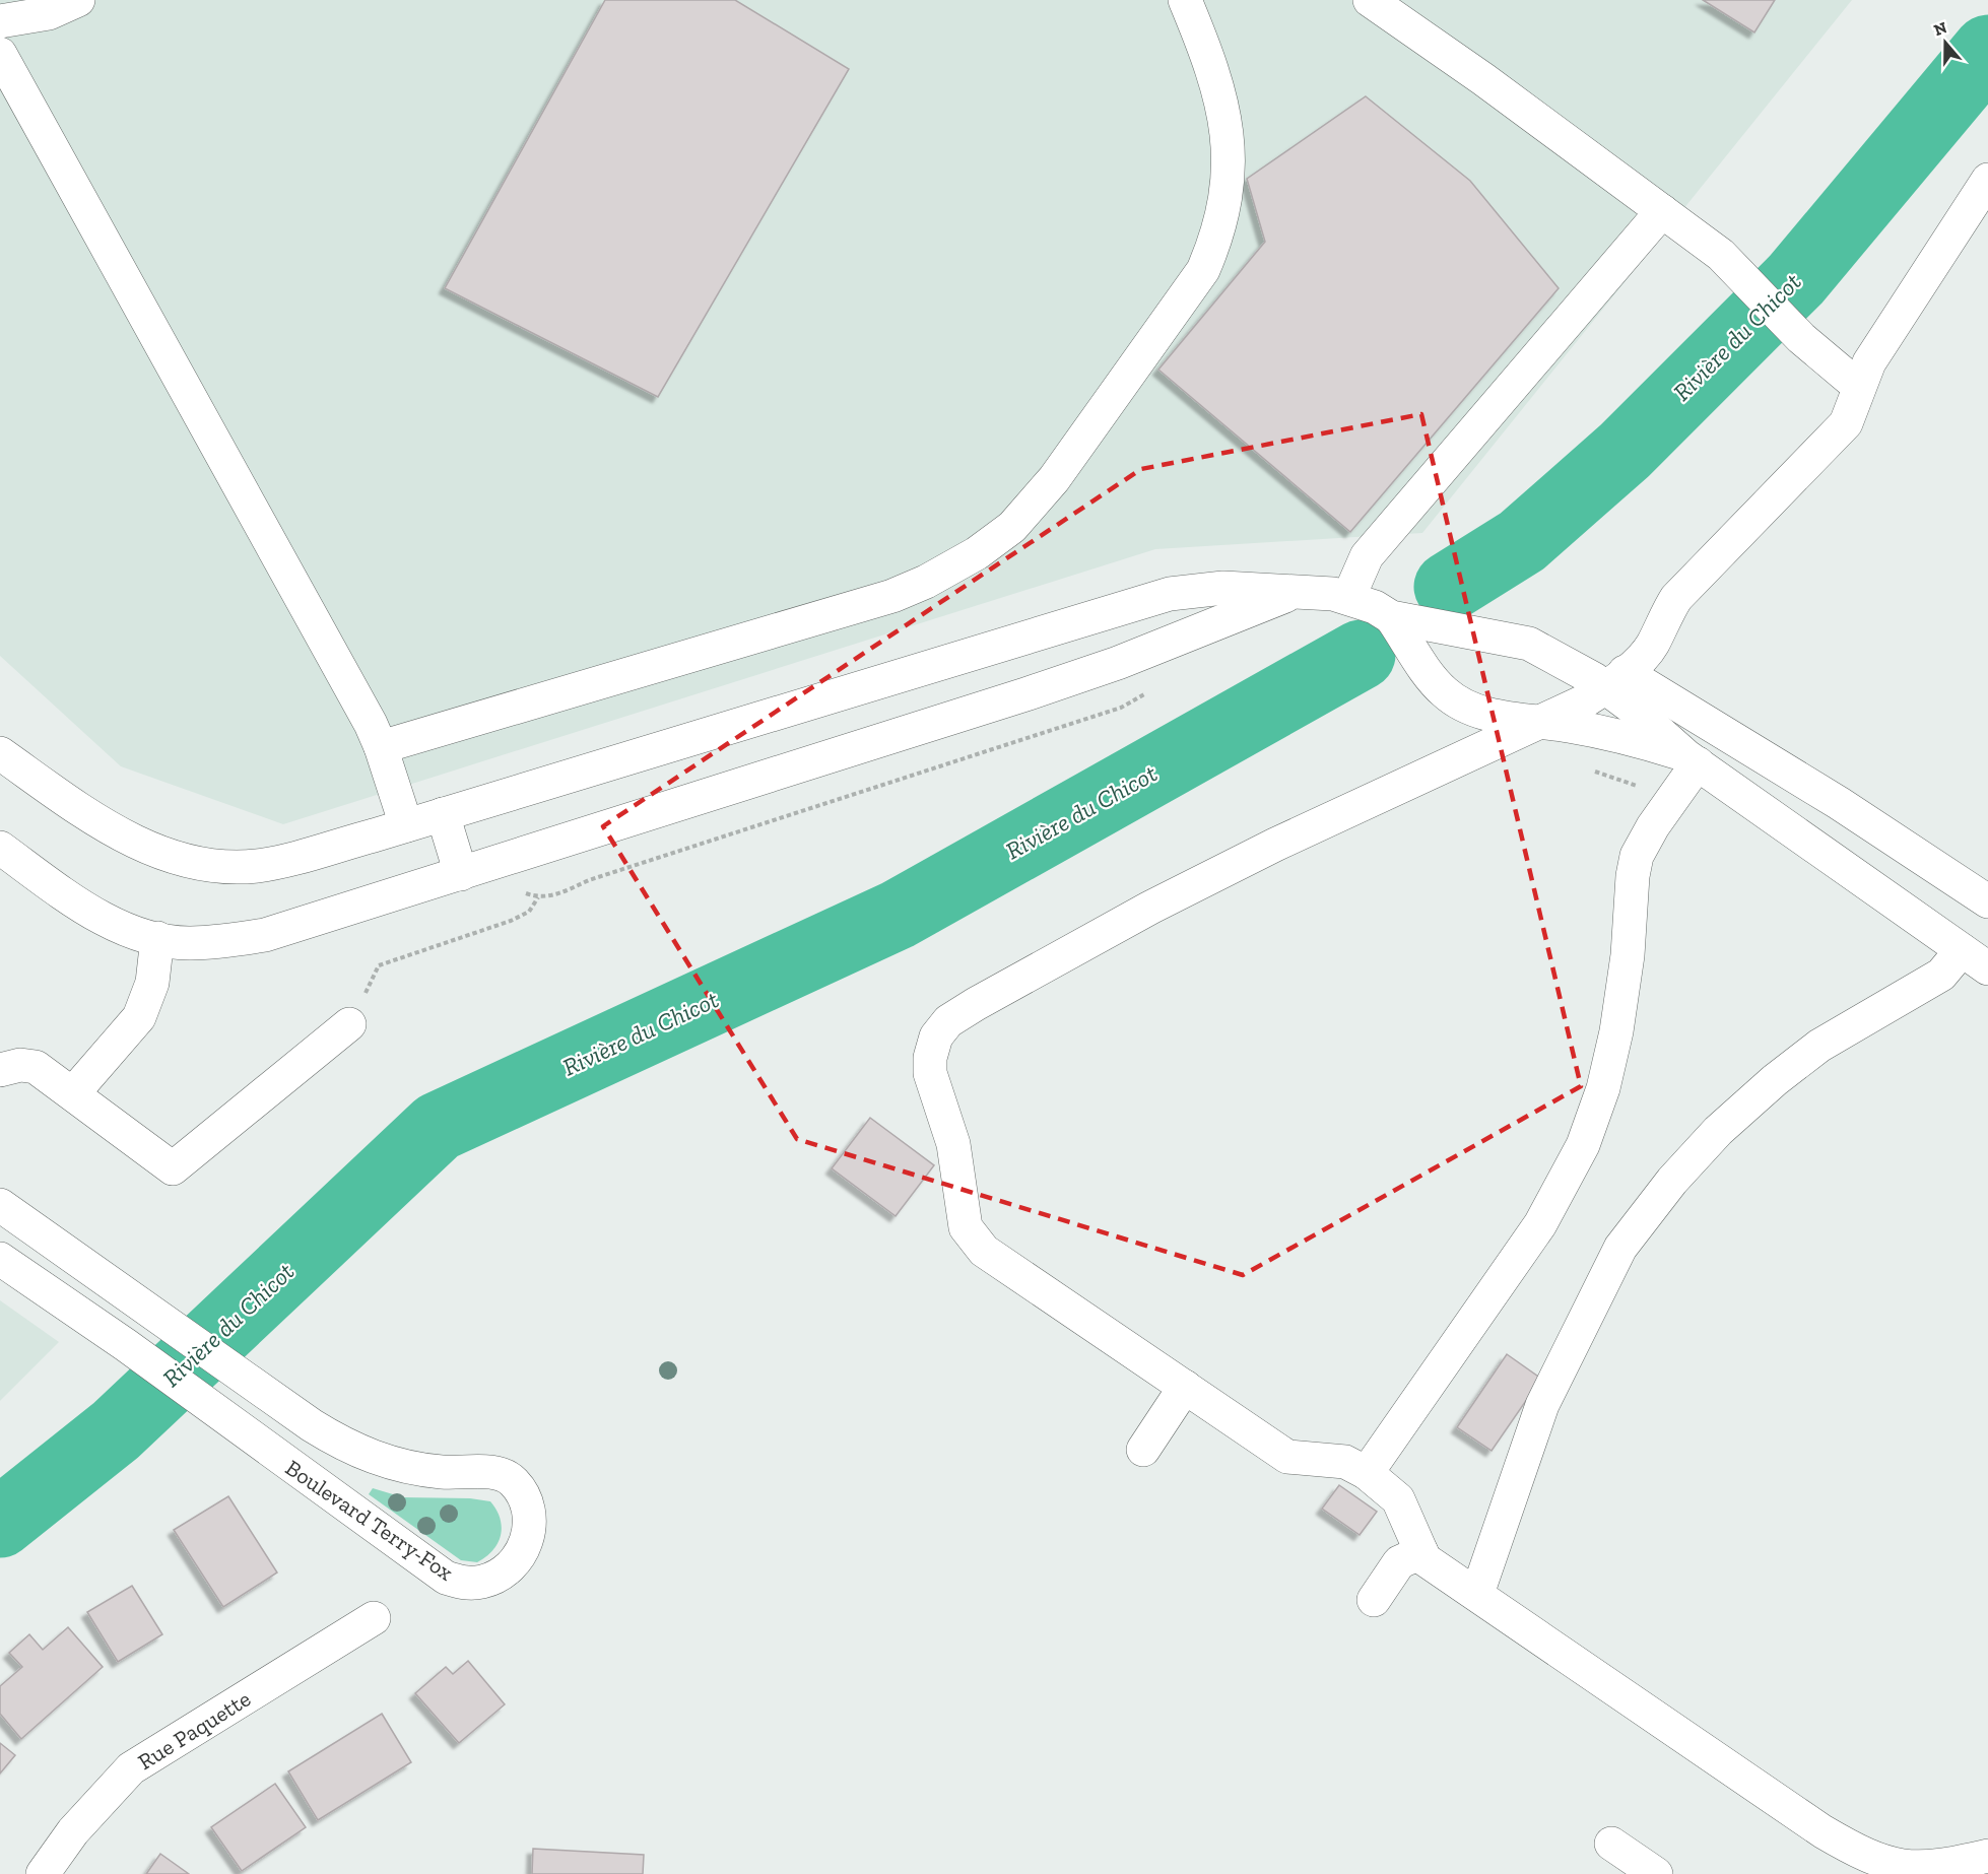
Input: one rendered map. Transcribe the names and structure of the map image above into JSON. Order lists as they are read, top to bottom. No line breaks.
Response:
{"streets":{"street":["Boulevard Terry-Fox","Rue Paquette"]},"water":["Rivière du Chicot"],"north":"top"}
